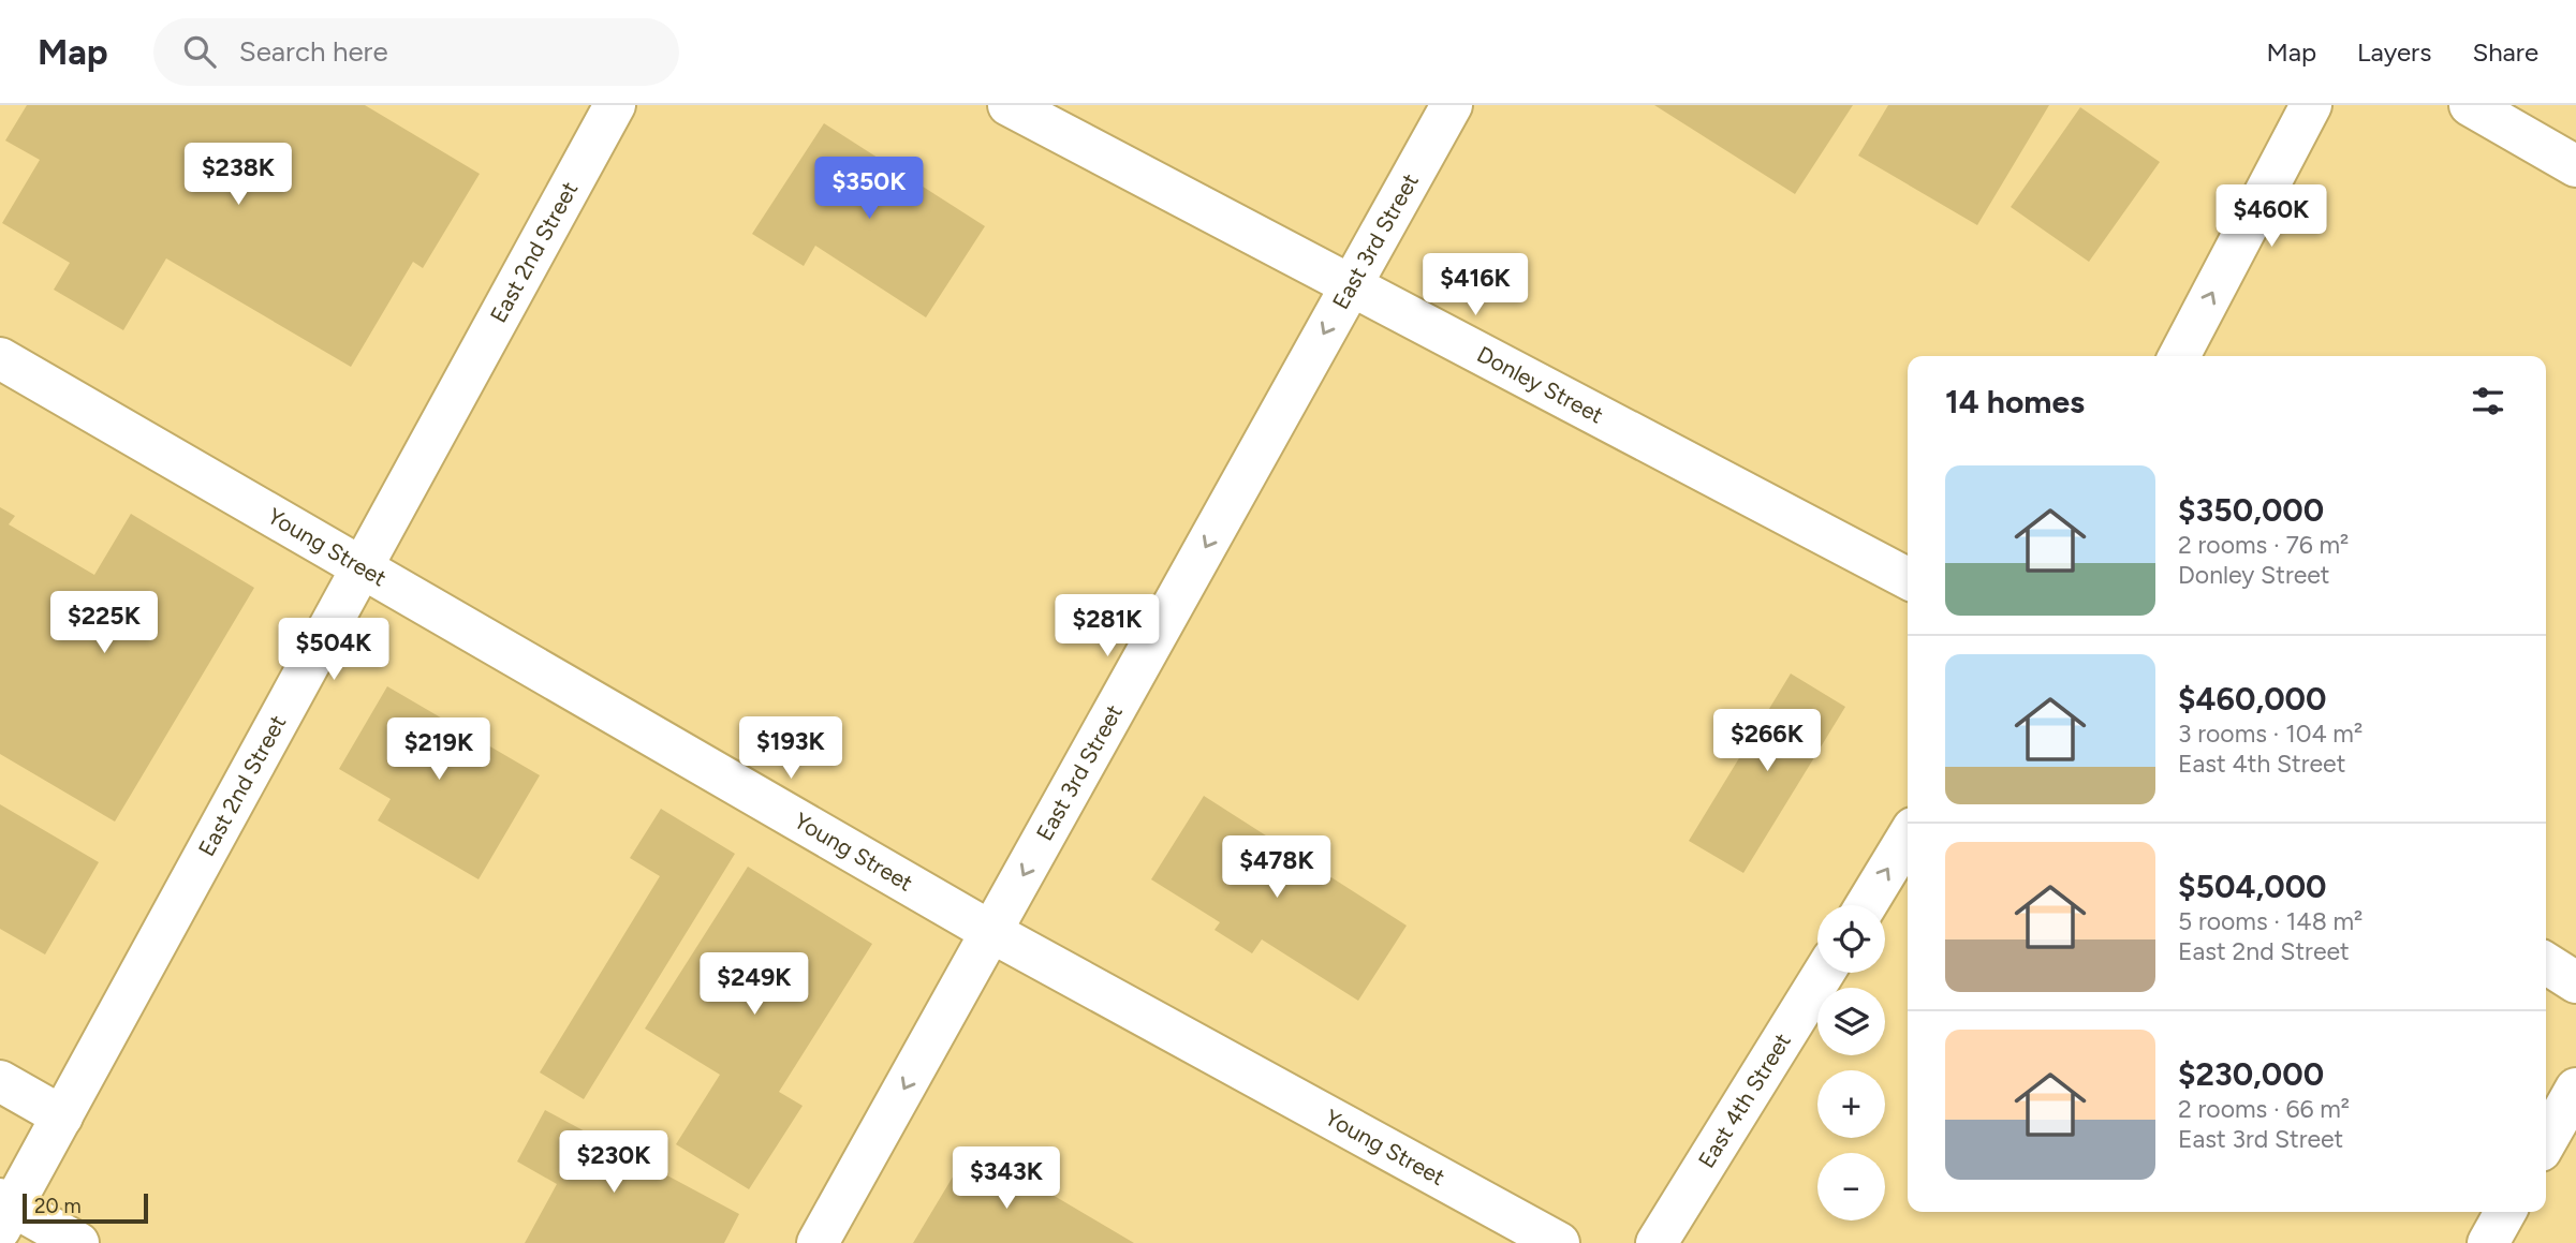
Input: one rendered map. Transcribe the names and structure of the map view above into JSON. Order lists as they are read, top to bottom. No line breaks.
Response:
{"streets":{"street":["East 3rd Street","East 2nd Street","Donley Street","Young Street","East 4th Street"]},"crossings":[["East 3rd Street","Donley Street"],["East 3rd Street","Young Street"],["East 2nd Street","Young Street"]],"one_way":["East 3rd Street"],"scale_bar":"20 m","page":{"header":"Map","search":"Search here","nav":["Map","Layers","Share"],"price":["$238K","$350K","$460K","$416K","$225K","$281K","$504K","$266K","$193K","$219K","$478K","$249K","$230K","$343K"],"heading":"14 homes","list":[{"name":"$350,000","note":"2 rooms · 76 m² · Donley Street"},{"name":"$460,000","note":"3 rooms · 104 m² · East 4th Street"},{"name":"$504,000","note":"5 rooms · 148 m² · East 2nd Street"},{"name":"$230,000","note":"2 rooms · 66 m² · East 3rd Street"}],"map_buttons":["+","−"],"scale":"20 m"}}
